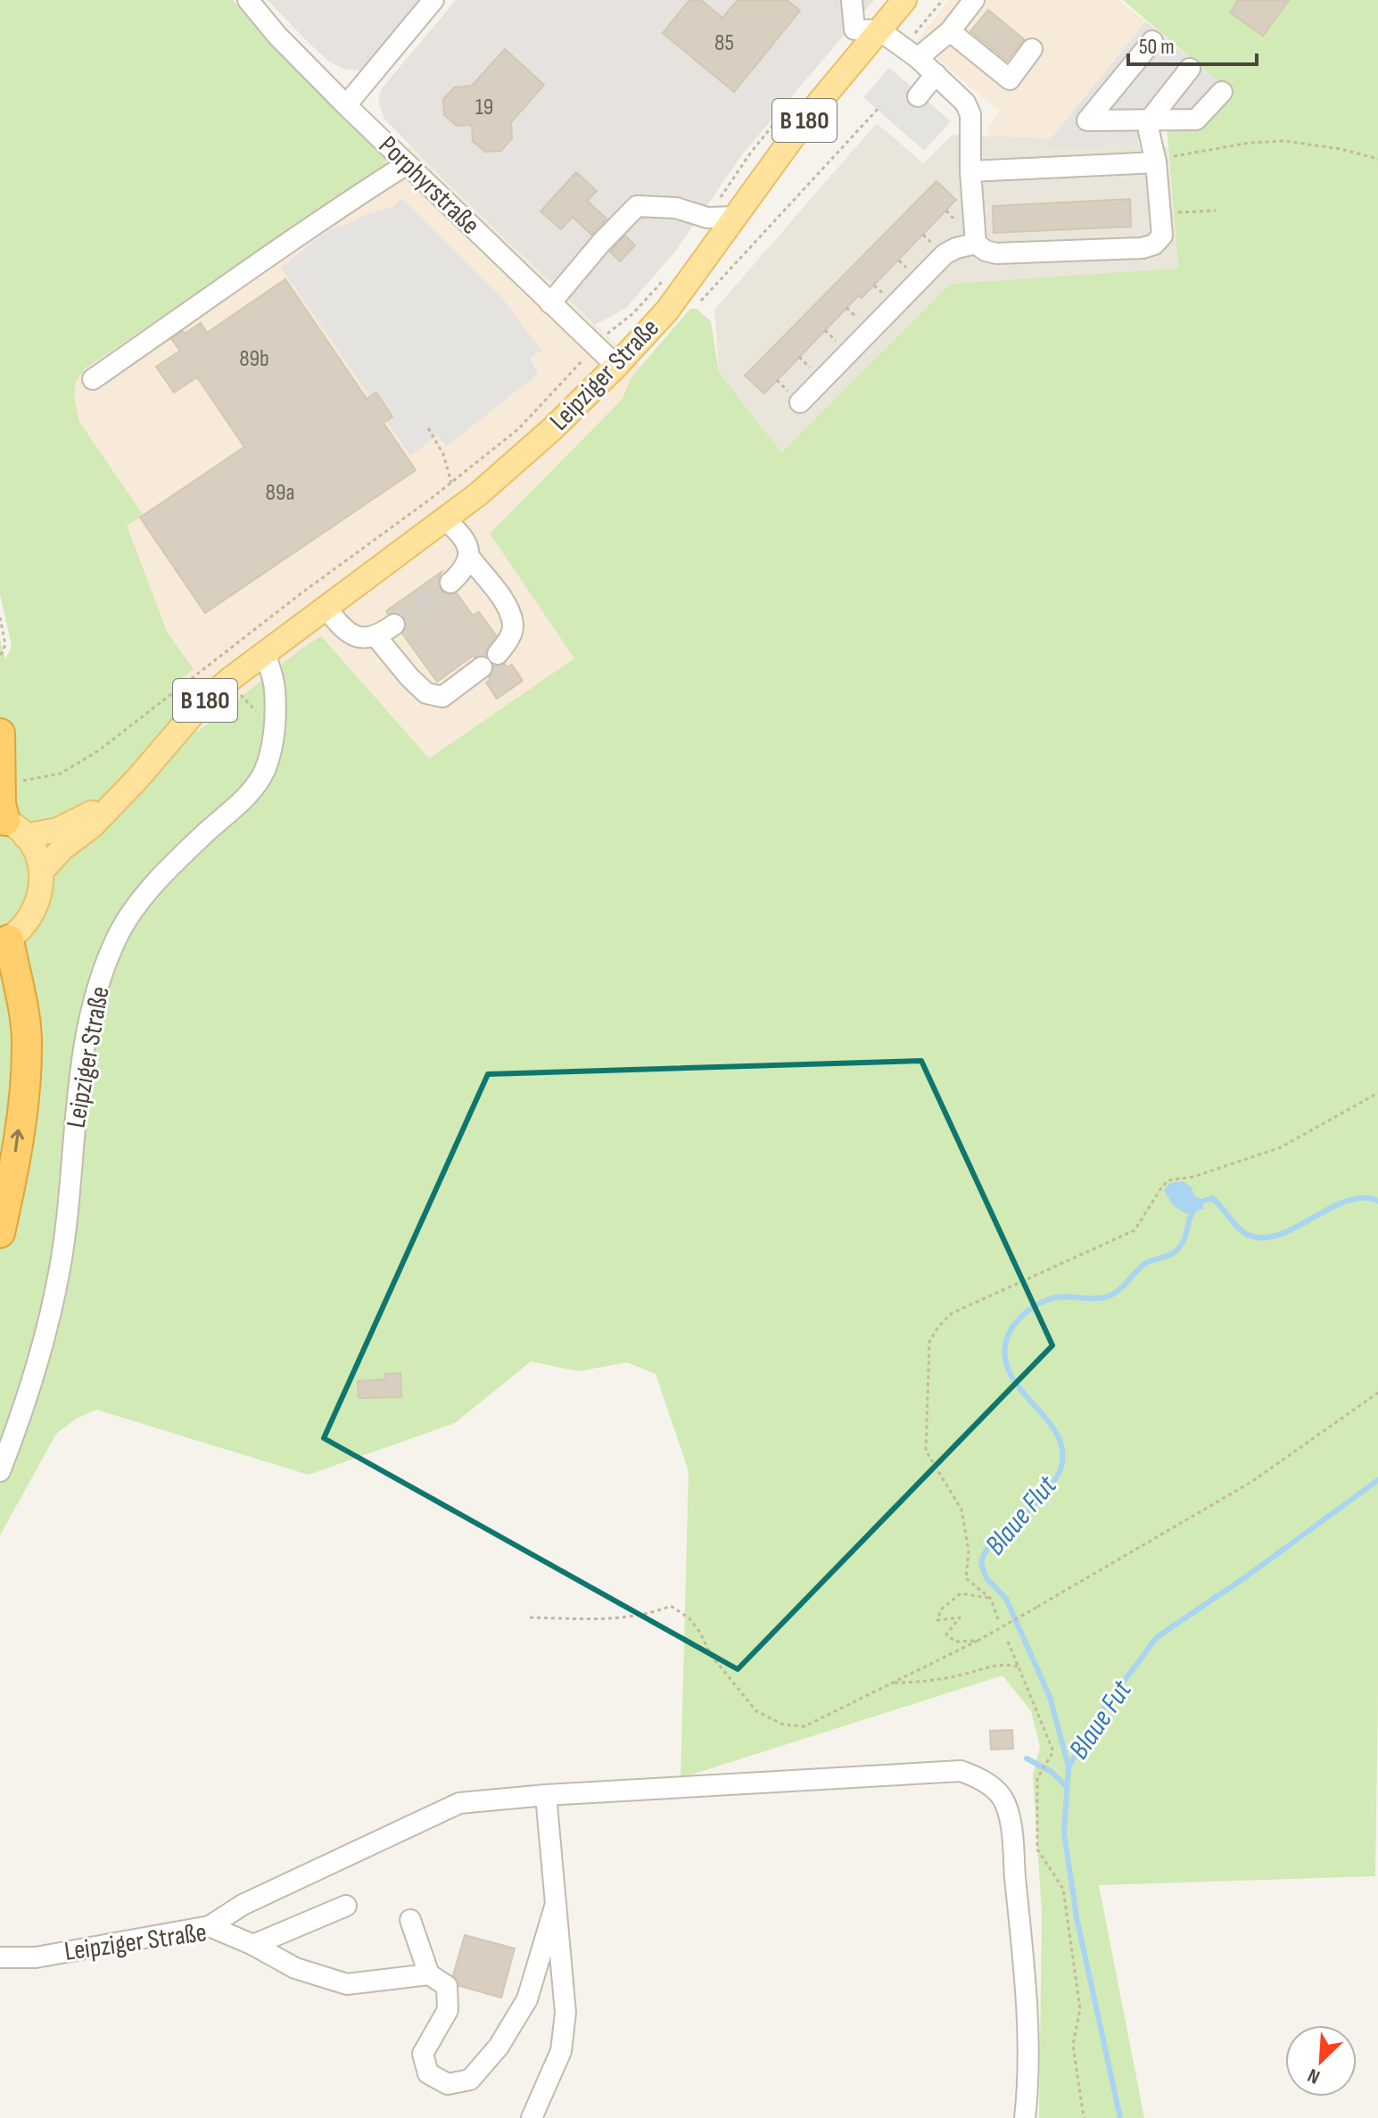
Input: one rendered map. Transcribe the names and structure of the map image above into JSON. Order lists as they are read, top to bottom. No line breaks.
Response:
{"streets":{"main road":["B 180","Leipziger Straße"],"street":["Porphyrstraße"]},"crossings":[["Porphyrstraße","Leipziger Straße"]],"water":["Blaue Flut","Blaue Fut"],"house_numbers":["85","19","89b","89a"],"scale_bar":"50 m","north":"bottom left"}
